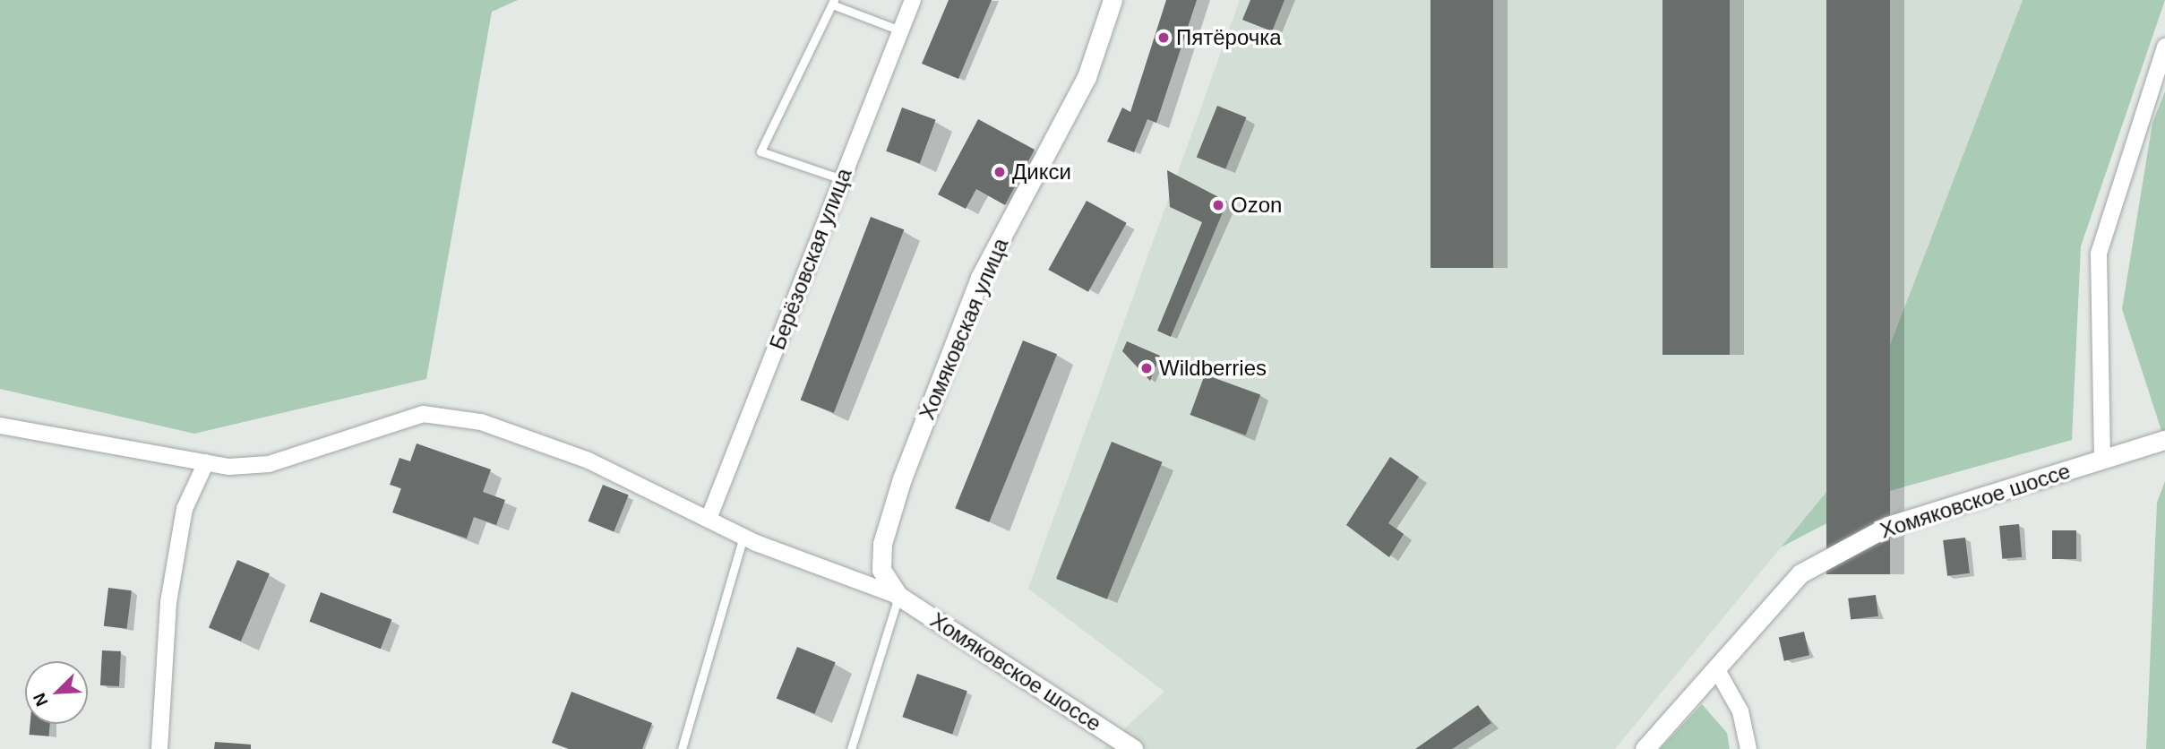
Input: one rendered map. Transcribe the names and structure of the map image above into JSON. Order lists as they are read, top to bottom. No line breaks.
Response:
{"streets":{"street":["Берёзовская улица","Хомяковская улица","Хомяковское шоссе"]},"crossings":[["Хомяковская улица","Хомяковское шоссе"]],"places":["Пятёрочка","Дикси","Ozon","Wildberries"],"north":"bottom left"}
